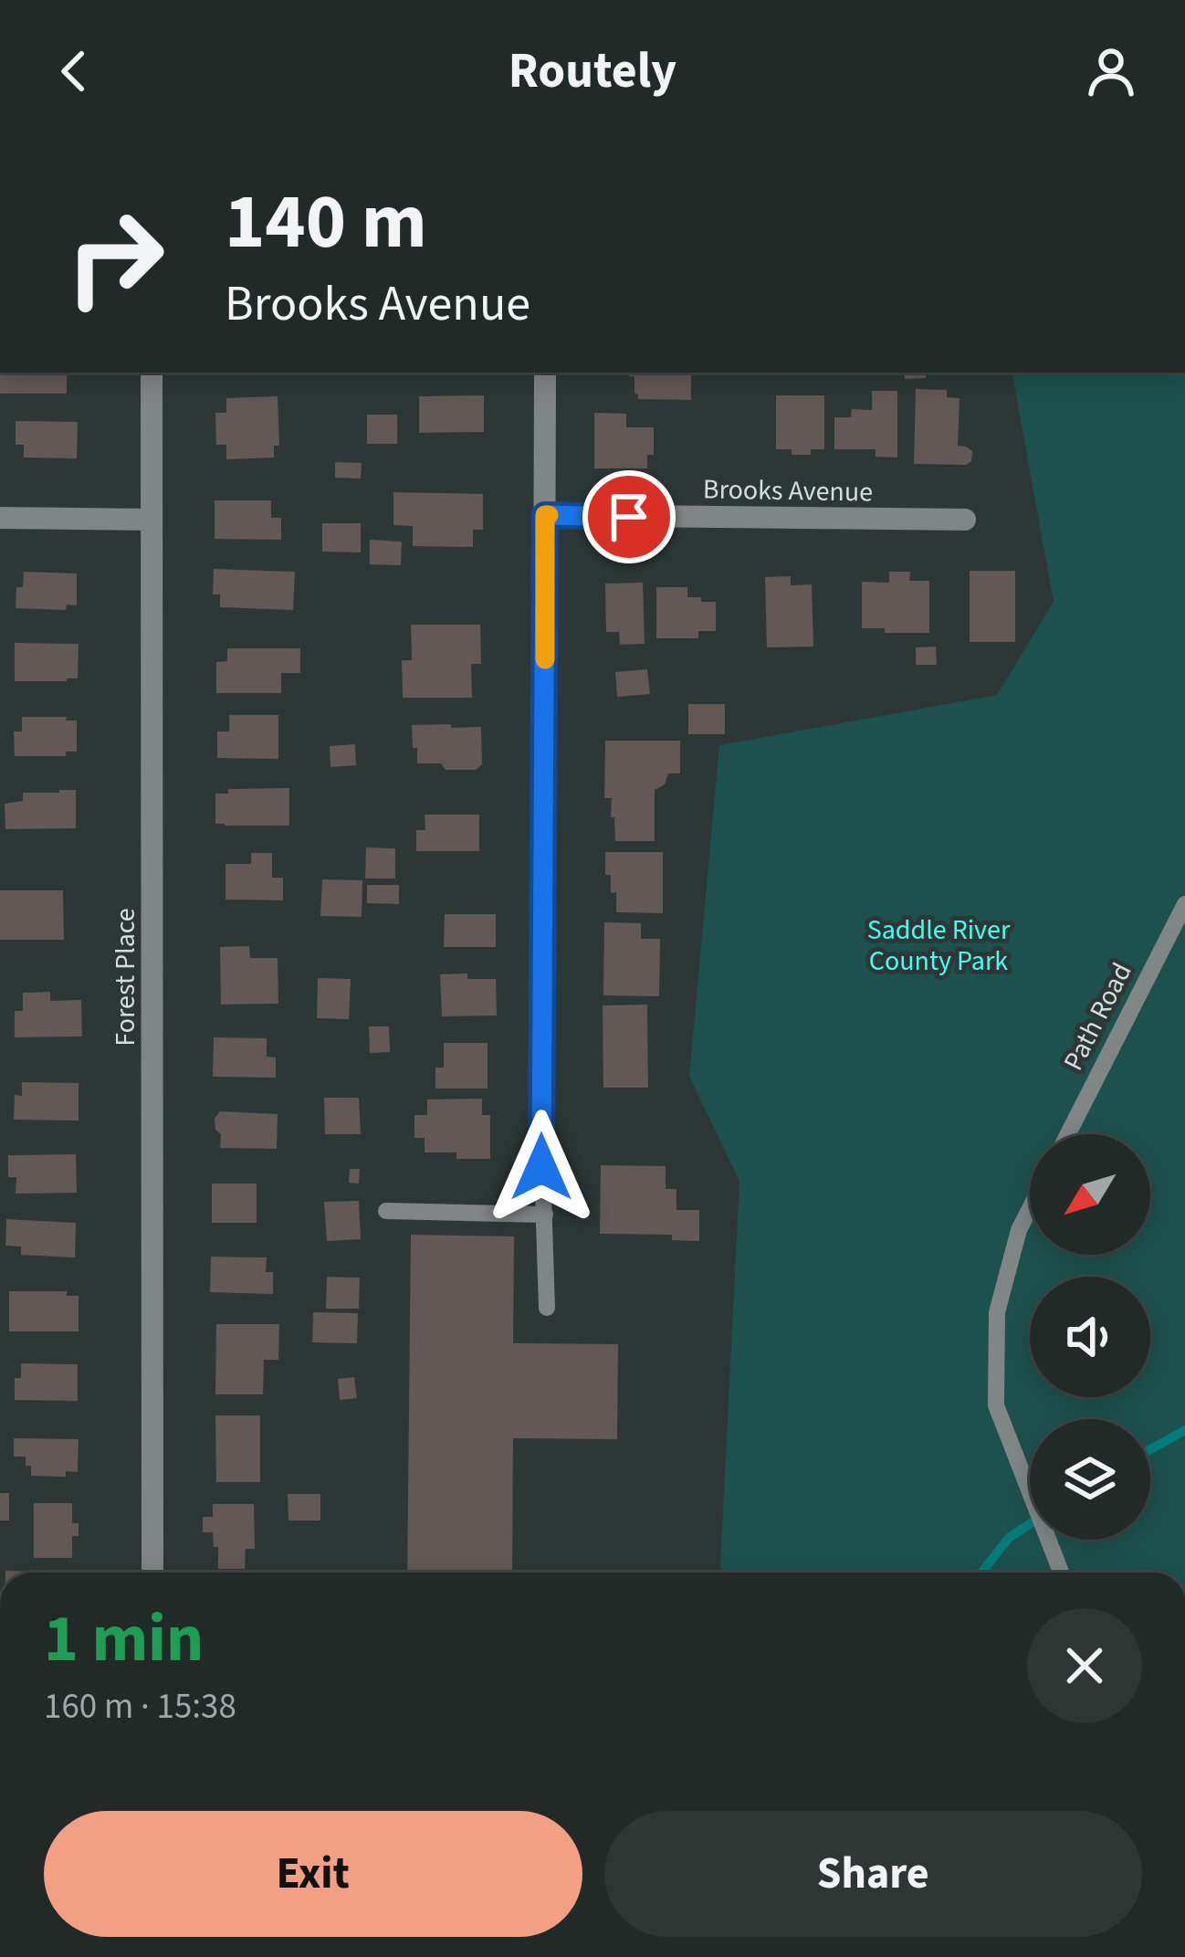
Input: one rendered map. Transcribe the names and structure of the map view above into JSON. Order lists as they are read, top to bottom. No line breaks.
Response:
{"streets":{"street":["Brooks Avenue","Forest Place"],"lane":["Path Road"]},"parks":["Saddle River County Park"],"north":"bottom left","page":{"header":"Routely","turn":["140 m","Brooks Avenue"],"heading":["1 min","160 m · 15:38"],"buttons":["Exit","Share"]}}
